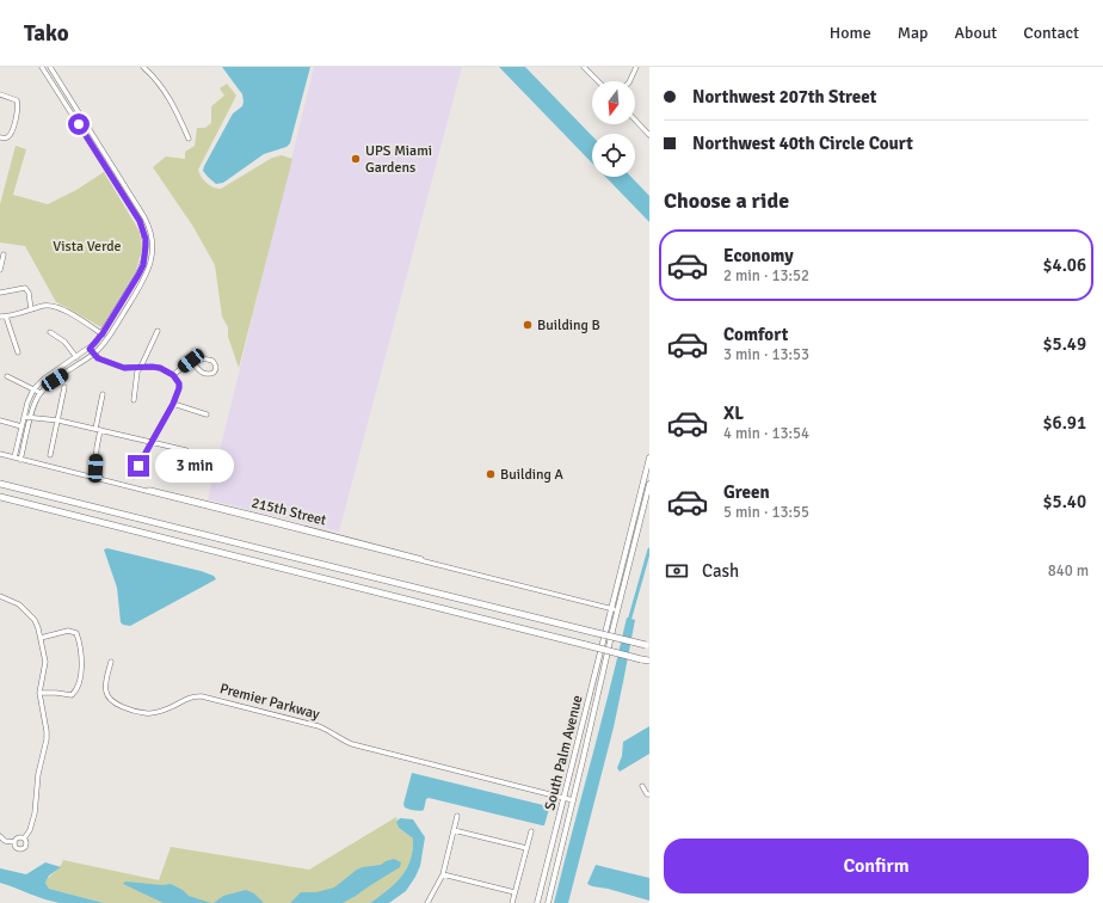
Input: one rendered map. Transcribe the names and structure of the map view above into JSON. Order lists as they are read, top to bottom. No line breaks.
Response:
{"streets":{"main road":["South Palm Avenue"],"street":["215th Street","Premier Parkway"]},"crossings":[["215th Street","South Palm Avenue"],["Premier Parkway","South Palm Avenue"]],"parks":["Vista Verde"],"places":["UPS Miami Gardens","Building B","Building A"],"north":"bottom","page":{"header":"Tako","nav":["Home","Map","About","Contact"],"banner":["Northwest 207th Street","Northwest 40th Circle Court"],"heading":"Choose a ride","list":[{"name":"Economy","note":"2 min · 13:52","value":"$4.06"},{"name":"Comfort","note":"3 min · 13:53","value":"$5.49"},{"name":"XL","note":"4 min · 13:54","value":"$6.91"},{"name":"Green","note":"5 min · 13:55","value":"$5.40"}],"bubble":"3 min","pay":["Cash","840 m"],"buttons":"Confirm"}}
